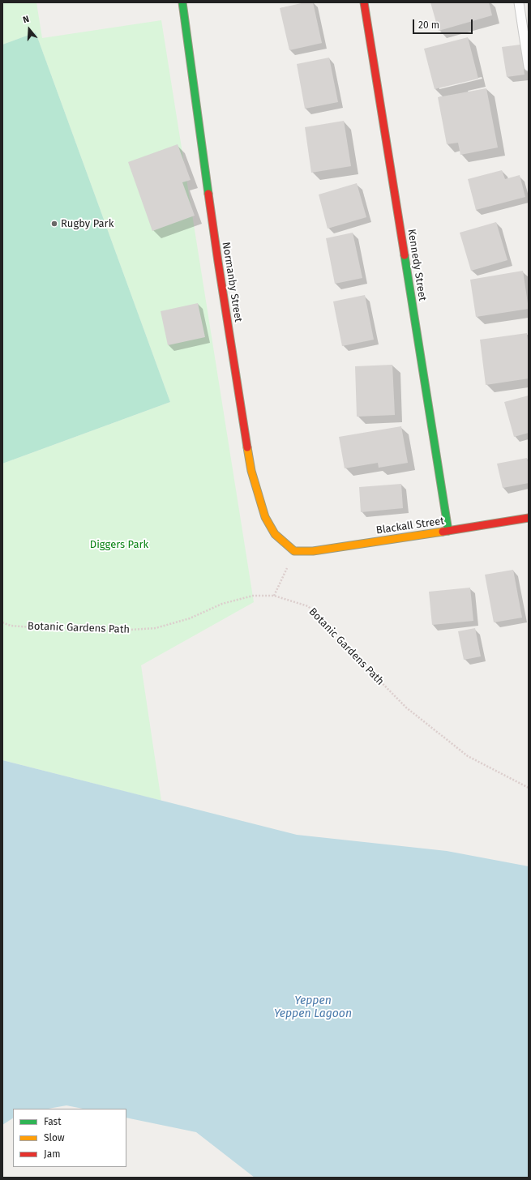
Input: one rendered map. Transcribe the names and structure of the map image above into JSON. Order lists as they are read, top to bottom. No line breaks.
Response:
{"streets":{"street":["Kennedy Street","Normanby Street","Blackall Street"],"path":["Botanic Gardens Path"]},"crossings":[["Kennedy Street","Blackall Street"],["Normanby Street","Blackall Street"]],"water":["Yeppen Yeppen Lagoon"],"parks":["Diggers Park"],"places":["Rugby Park"],"legend":["Fast","Slow","Jam"],"scale_bar":"20 m","north":"top"}
